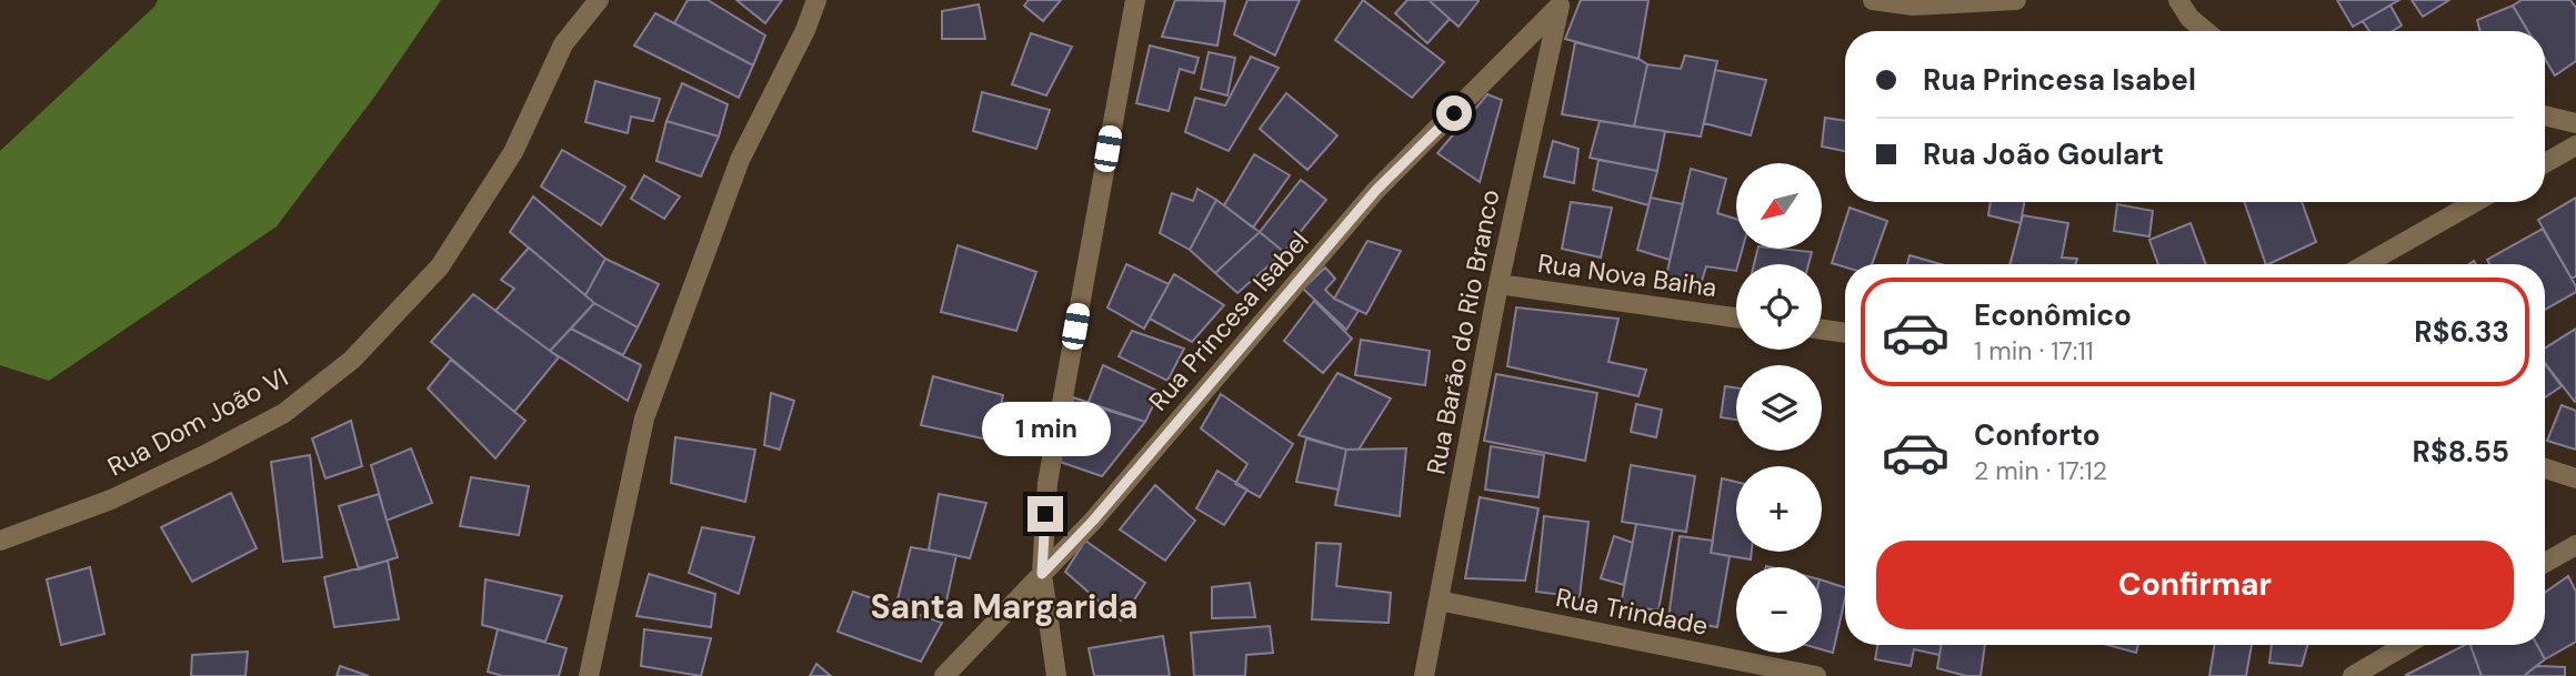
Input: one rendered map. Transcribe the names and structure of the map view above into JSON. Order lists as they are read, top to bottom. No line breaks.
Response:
{"streets":{"street":["Rua Nova Baiha","Rua Princesa Isabel","Rua Barão do Rio Branco","Rua Dom João VI","Rua Trindade"]},"crossings":[["Rua Nova Baiha","Rua Barão do Rio Branco"],["Rua Princesa Isabel","Rua Barão do Rio Branco"],["Rua Barão do Rio Branco","Rua Trindade"]],"districts":["Santa Margarida"],"north":"bottom left","page":{"banner":["Rua Princesa Isabel","Rua João Goulart"],"map_buttons":["+","−"],"list":[{"name":"Econômico","note":"1 min · 17:11","value":"R$6.33"},{"name":"Conforto","note":"2 min · 17:12","value":"R$8.55"}],"bubble":"1 min","buttons":"Confirmar"}}
